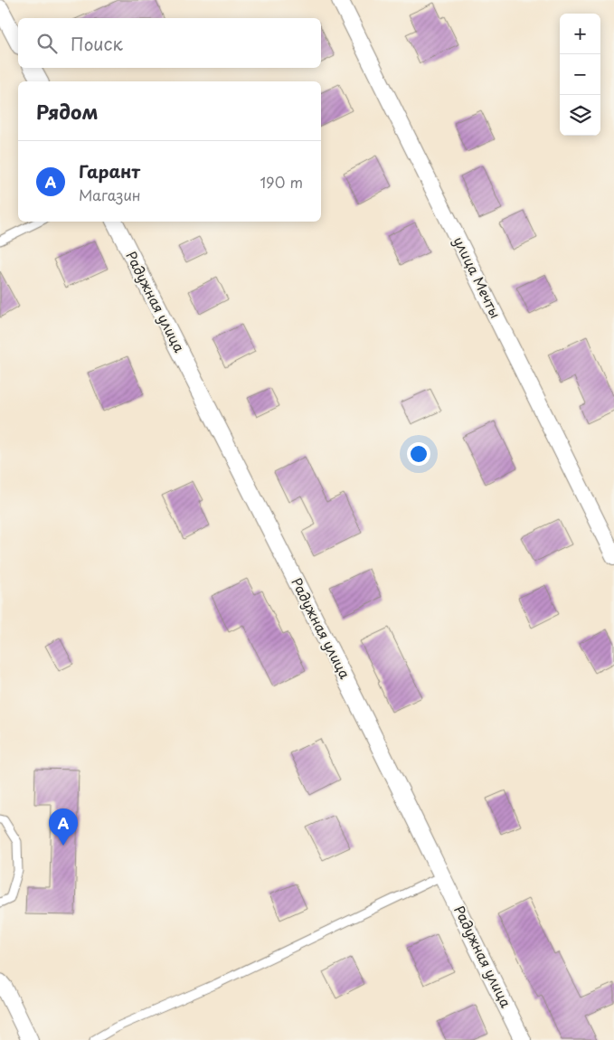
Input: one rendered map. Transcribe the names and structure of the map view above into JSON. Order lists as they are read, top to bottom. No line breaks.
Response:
{"streets":{"street":["улица Мечты","Радужная улица"]},"page":{"map_buttons":["+","−"],"search":"Поиск","heading":"Рядом","list":[{"mark":"A","name":"Гарант","note":"Магазин","value":"190 m"}],"pins":"A"}}
